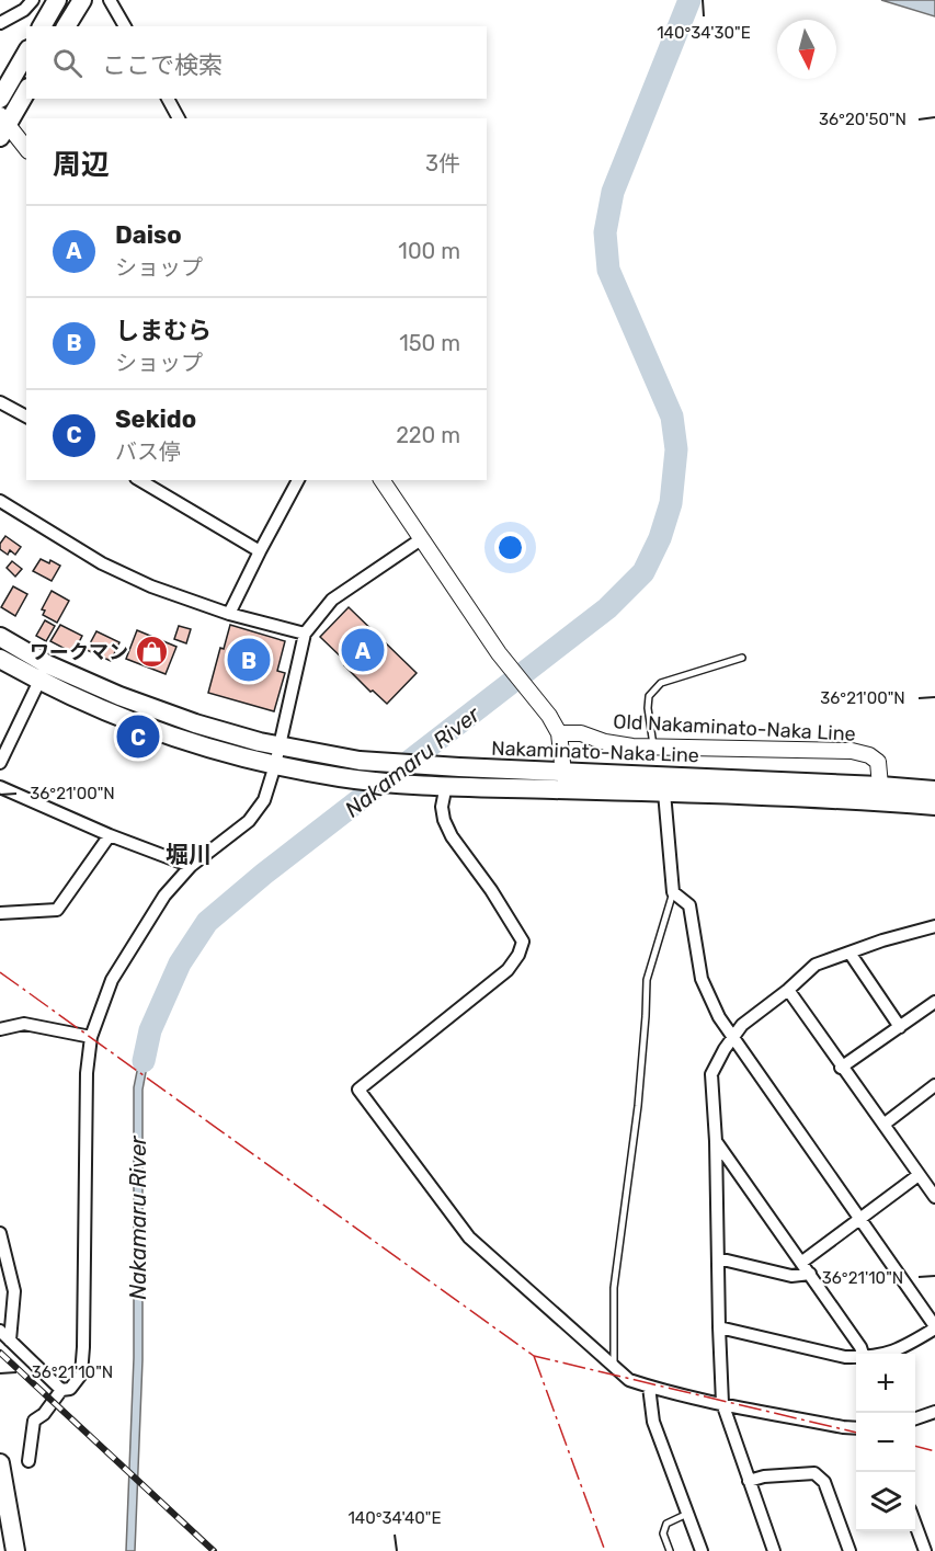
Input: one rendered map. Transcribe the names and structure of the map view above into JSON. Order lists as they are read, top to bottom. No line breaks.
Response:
{"streets":{"main road":["Nakaminato-Naka Line"],"street":["Old Nakaminato-Naka Line"]},"crossings":[["Old Nakaminato-Naka Line","Nakaminato-Naka Line"]],"districts":["堀川"],"water":["Nakamaru River"],"places":{"shop":["ワークマン"]},"north":"bottom","page":{"search":"ここで検索","heading":["周辺","3件"],"list":[{"mark":"A","name":"Daiso","note":"ショップ","value":"100 m"},{"mark":"B","name":"しまむら","note":"ショップ","value":"150 m"},{"mark":"C","name":"Sekido","note":"バス停","value":"220 m"}],"pins":["A","B","C"],"map_buttons":["+","−"]},"coordinates":["140°34'30\"E","36°20'50\"N","36°21'00\"N","36°21'10\"N","140°34'40\"E"]}
